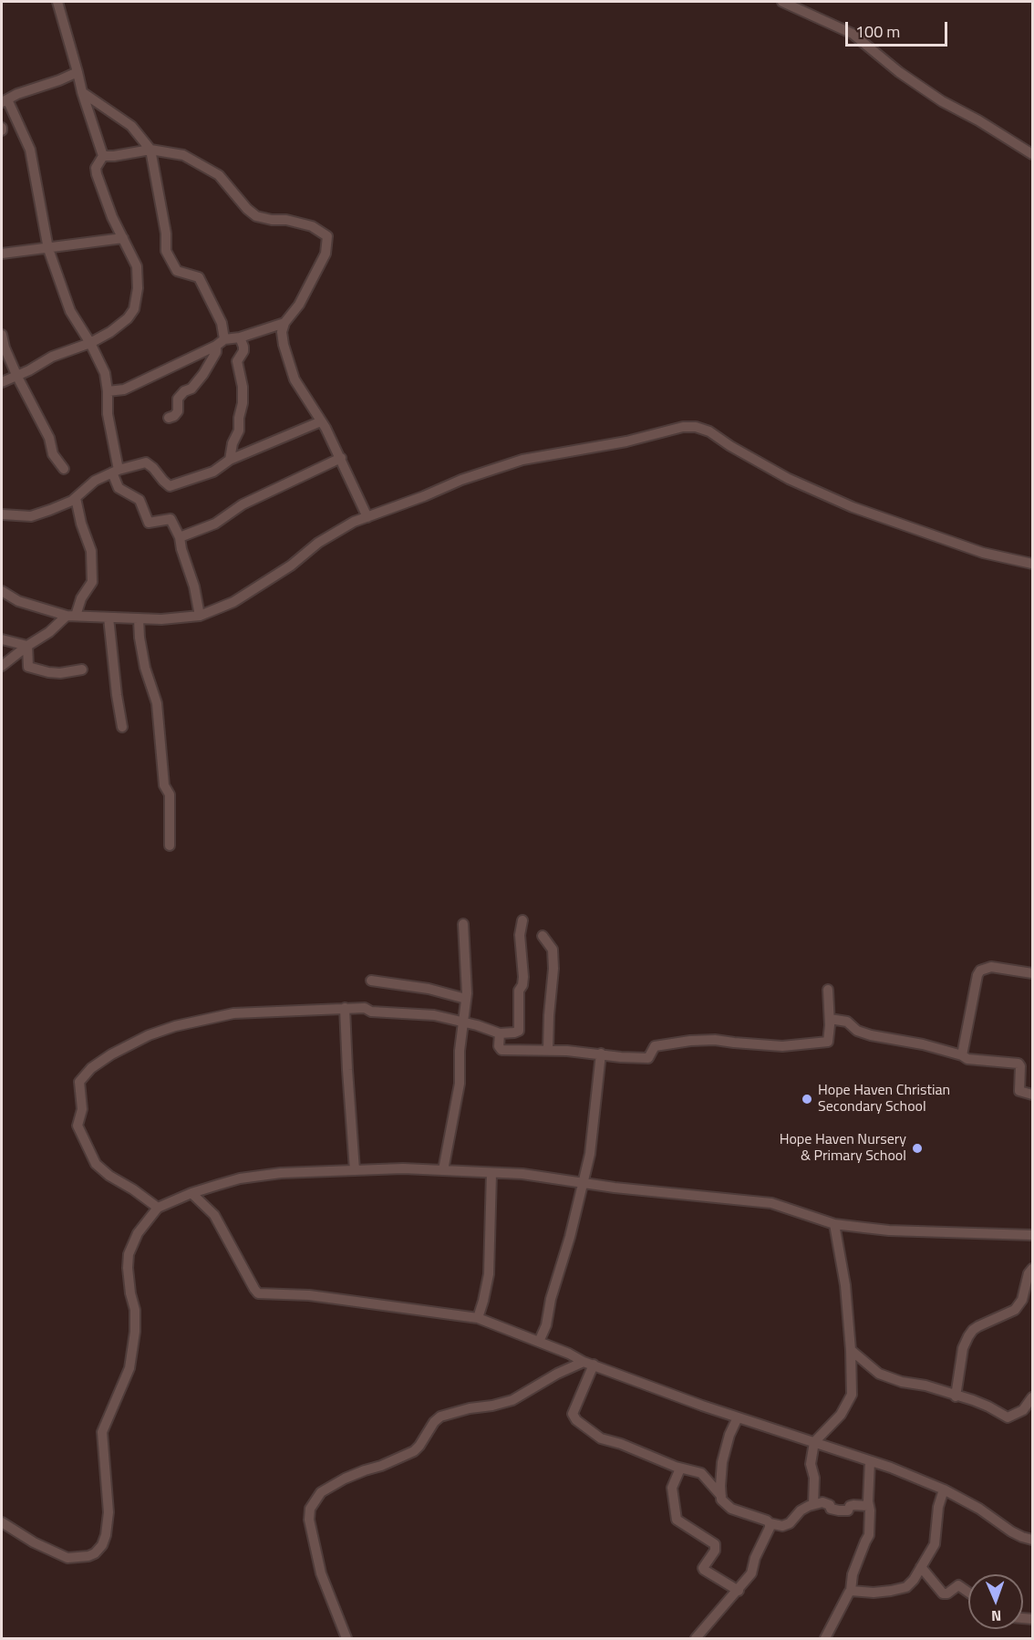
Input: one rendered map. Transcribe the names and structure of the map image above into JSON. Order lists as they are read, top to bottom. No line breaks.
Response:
{"places":["Hope Haven Christian Secondary School","Hope Haven Nursery & Primary School"],"scale_bar":"100 m","north":"bottom"}
